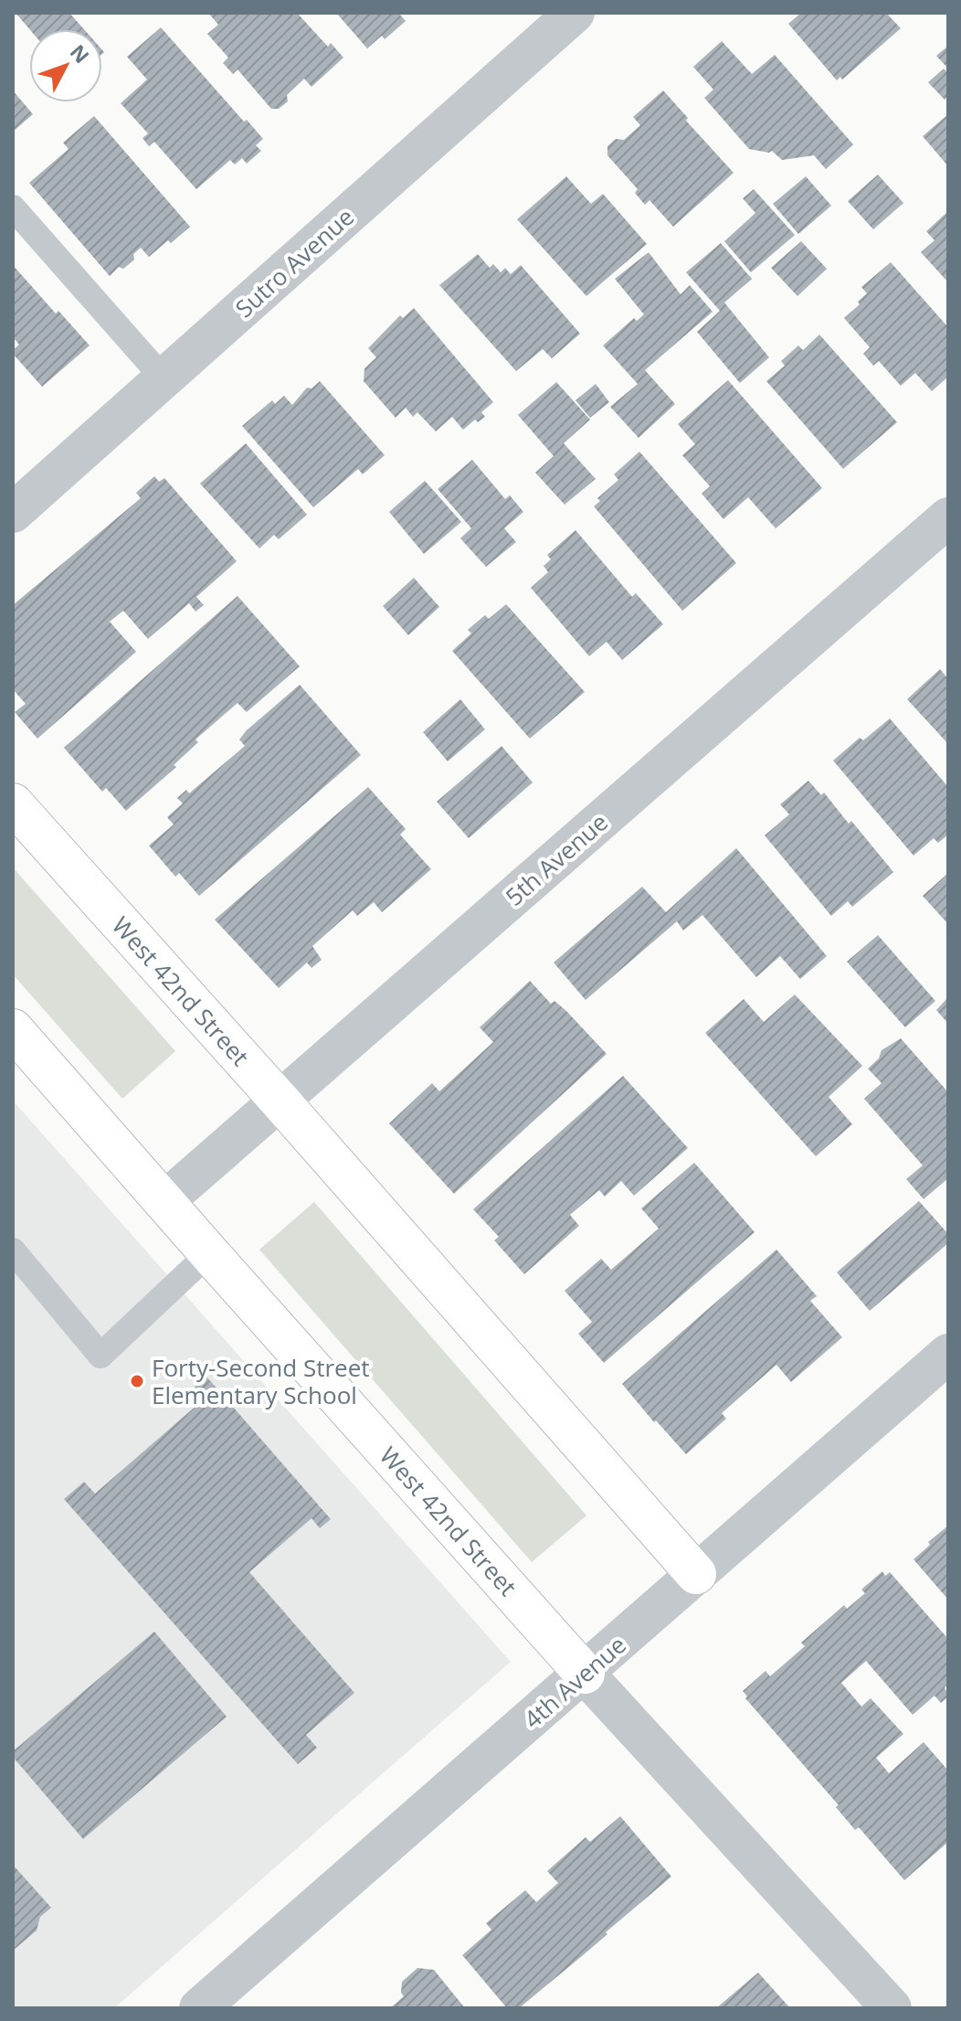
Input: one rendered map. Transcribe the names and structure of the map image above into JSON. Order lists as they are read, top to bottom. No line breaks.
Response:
{"streets":{"street":["Sutro Avenue","5th Avenue","West 42nd Street","4th Avenue"]},"crossings":[["5th Avenue","West 42nd Street"],["West 42nd Street","4th Avenue"]],"places":["Forty-Second Street Elementary School"],"north":"top right"}
